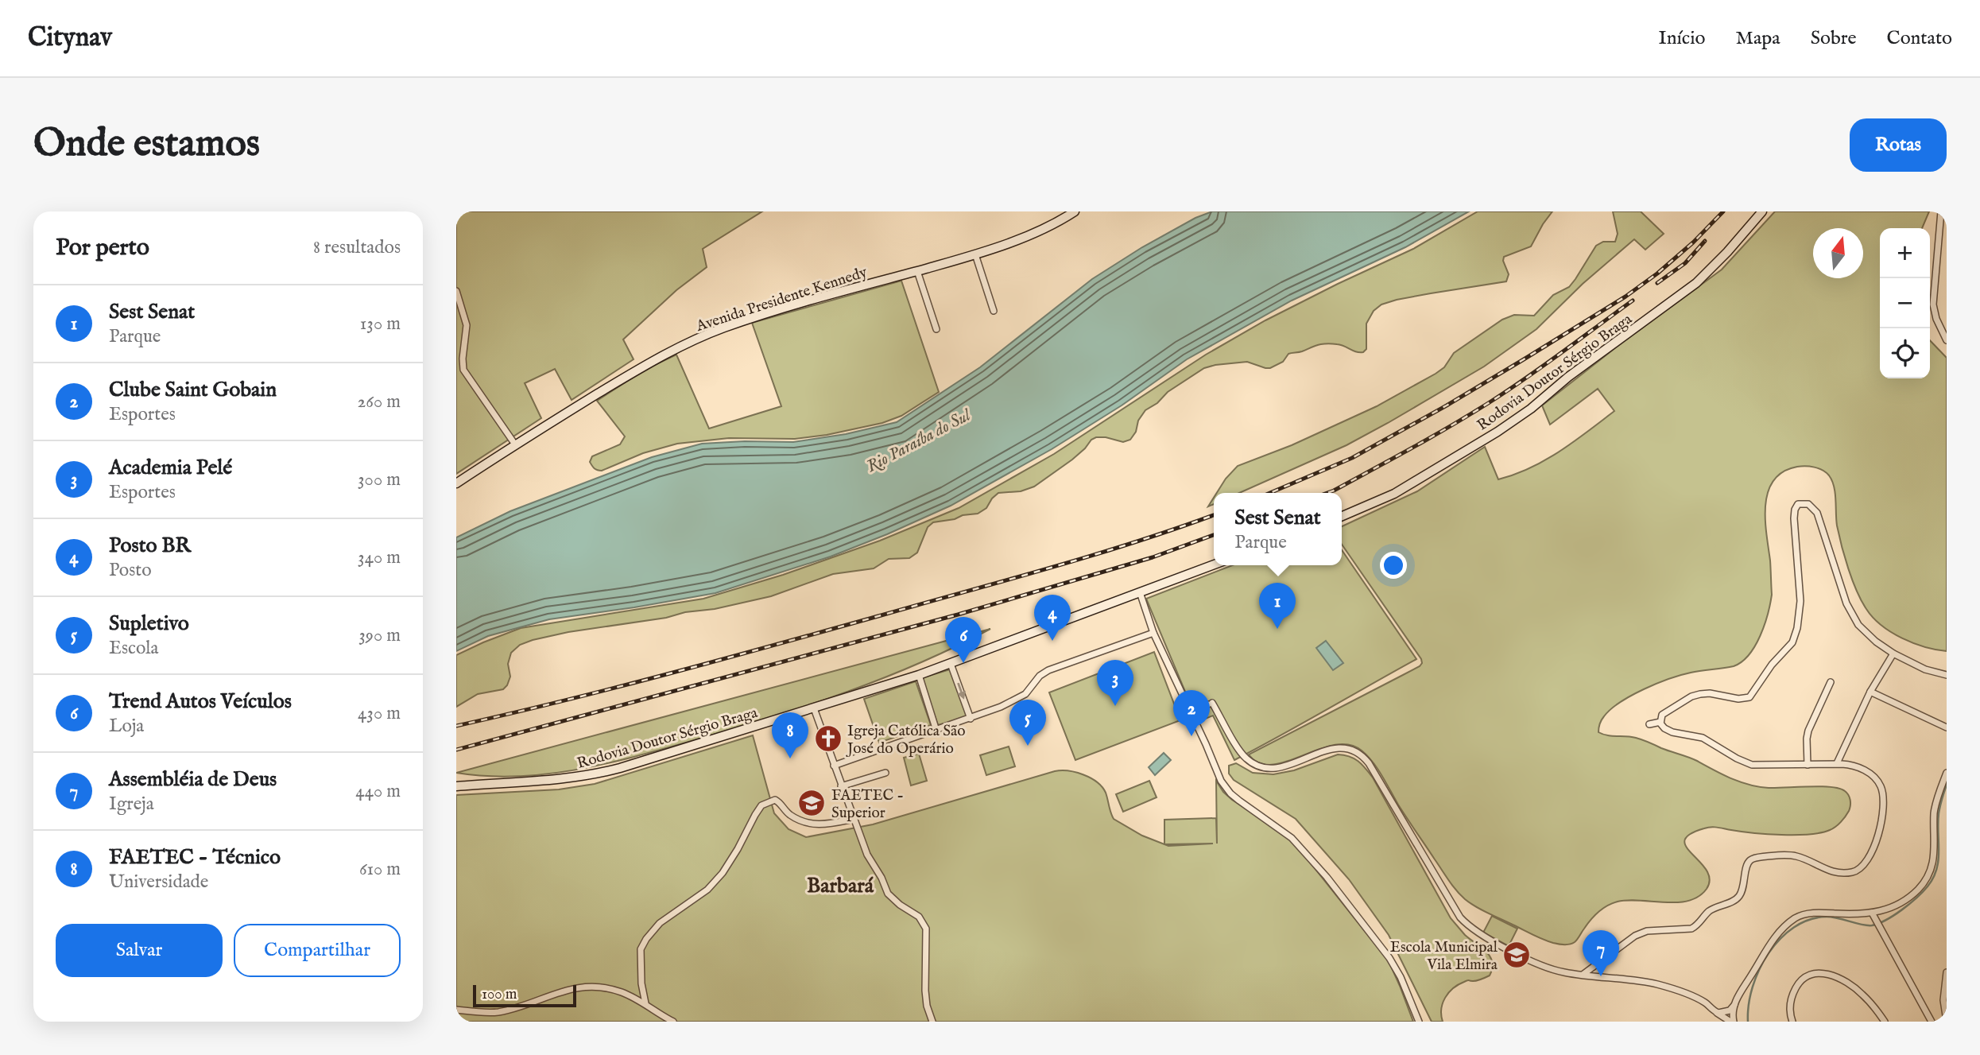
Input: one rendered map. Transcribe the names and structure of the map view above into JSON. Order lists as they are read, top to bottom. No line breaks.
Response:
{"streets":{"main road":["Avenida Presidente Kennedy","Rodovia Doutor Sérgio Braga"]},"districts":["Barbará"],"water":["Rio Paraíba do Sul"],"places":{"church":["Igreja Católica São José do Operário"],"school or university":["FAETEC - Superior","Escola Municipal Vila Elmira"]},"scale_bar":"100 m","north":"top","page":{"header":"Citynav","nav":["Início","Mapa","Sobre","Contato"],"buttons":["Rotas",["Salvar","Compartilhar"]],"title":"Onde estamos","heading":["Por perto","8 resultados"],"map_buttons":["+","−"],"list":[{"mark":"1","name":"Sest Senat","note":"Parque","value":"130 m"},{"mark":"2","name":"Clube Saint Gobain","note":"Esportes","value":"260 m"},{"mark":"3","name":"Academia Pelé","note":"Esportes","value":"300 m"},{"mark":"4","name":"Posto BR","note":"Posto","value":"340 m"},{"mark":"5","name":"Supletivo","note":"Escola","value":"390 m"},{"mark":"6","name":"Trend Autos Veículos","note":"Loja","value":"430 m"},{"mark":"7","name":"Assembléia de Deus","note":"Igreja","value":"440 m"},{"mark":"8","name":"FAETEC - Técnico","note":"Universidade","value":"610 m"}],"popup":["Sest Senat","Parque"],"pins":["1","4","6","3","2","5","8","7"],"scale":"100 m"}}
